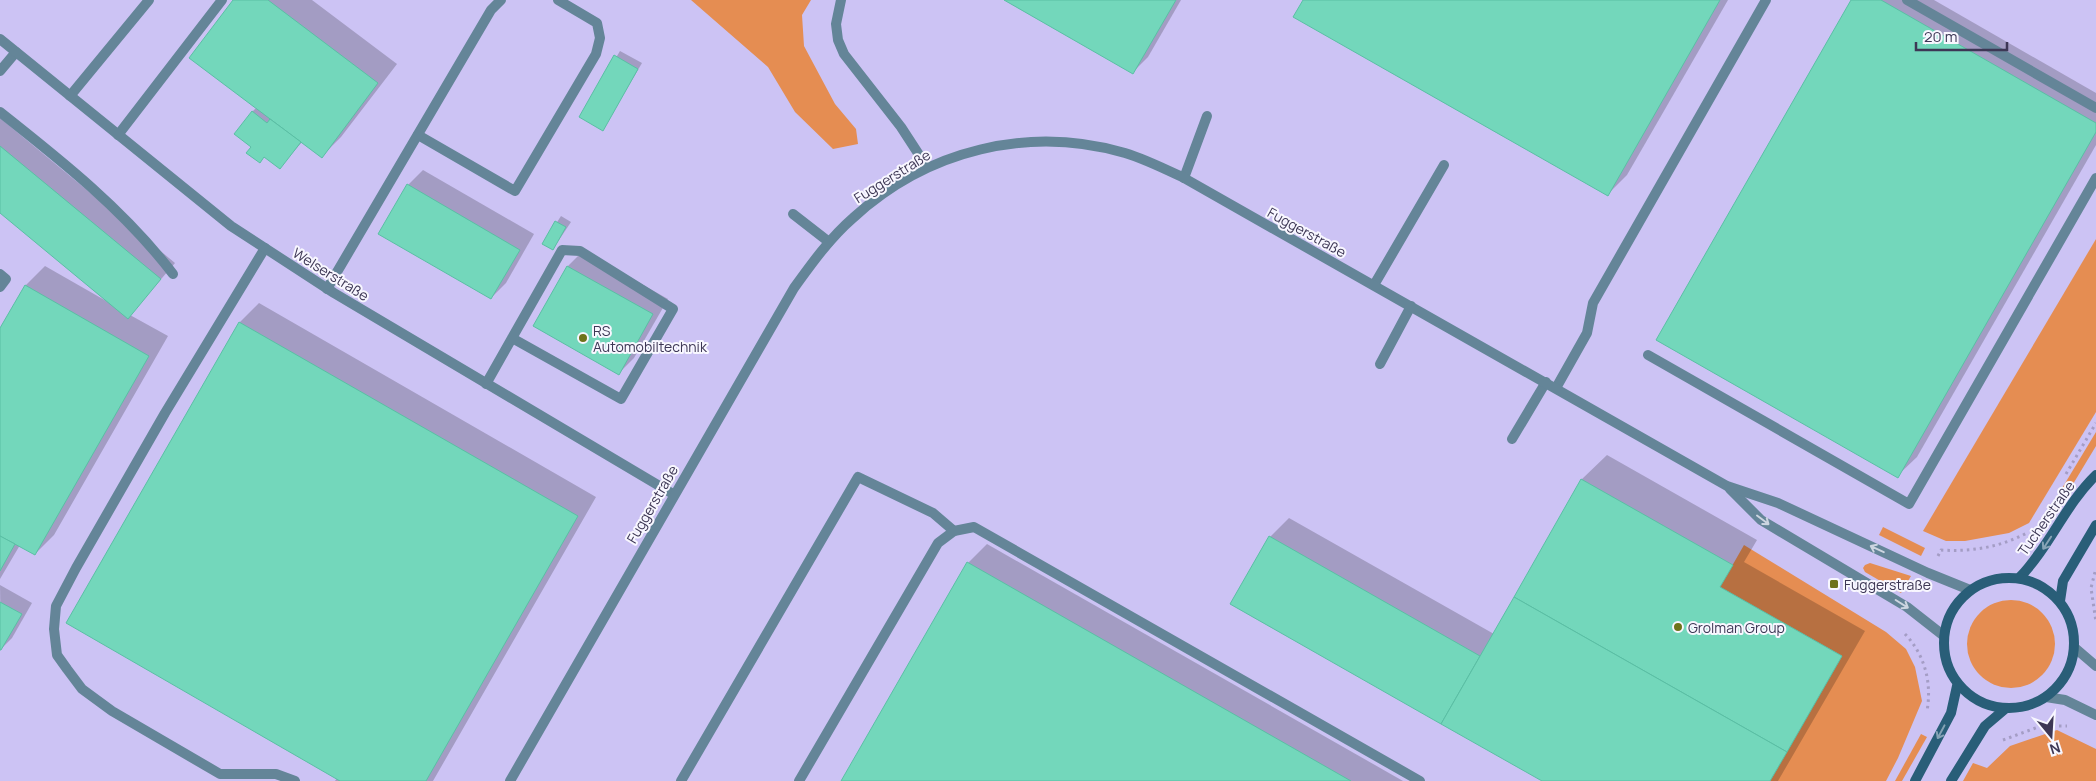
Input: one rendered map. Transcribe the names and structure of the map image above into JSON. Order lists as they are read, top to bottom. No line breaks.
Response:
{"streets":{"main road":["Tucherstraße"],"street":["Fuggerstraße","Welserstraße"]},"crossings":[["Fuggerstraße","Welserstraße"],["Fuggerstraße","Tucherstraße"]],"places":{"other":["RS Automobiltechnik","Grolman Group"],"transit":["Fuggerstraße"]},"scale_bar":"20 m","north":"bottom"}
